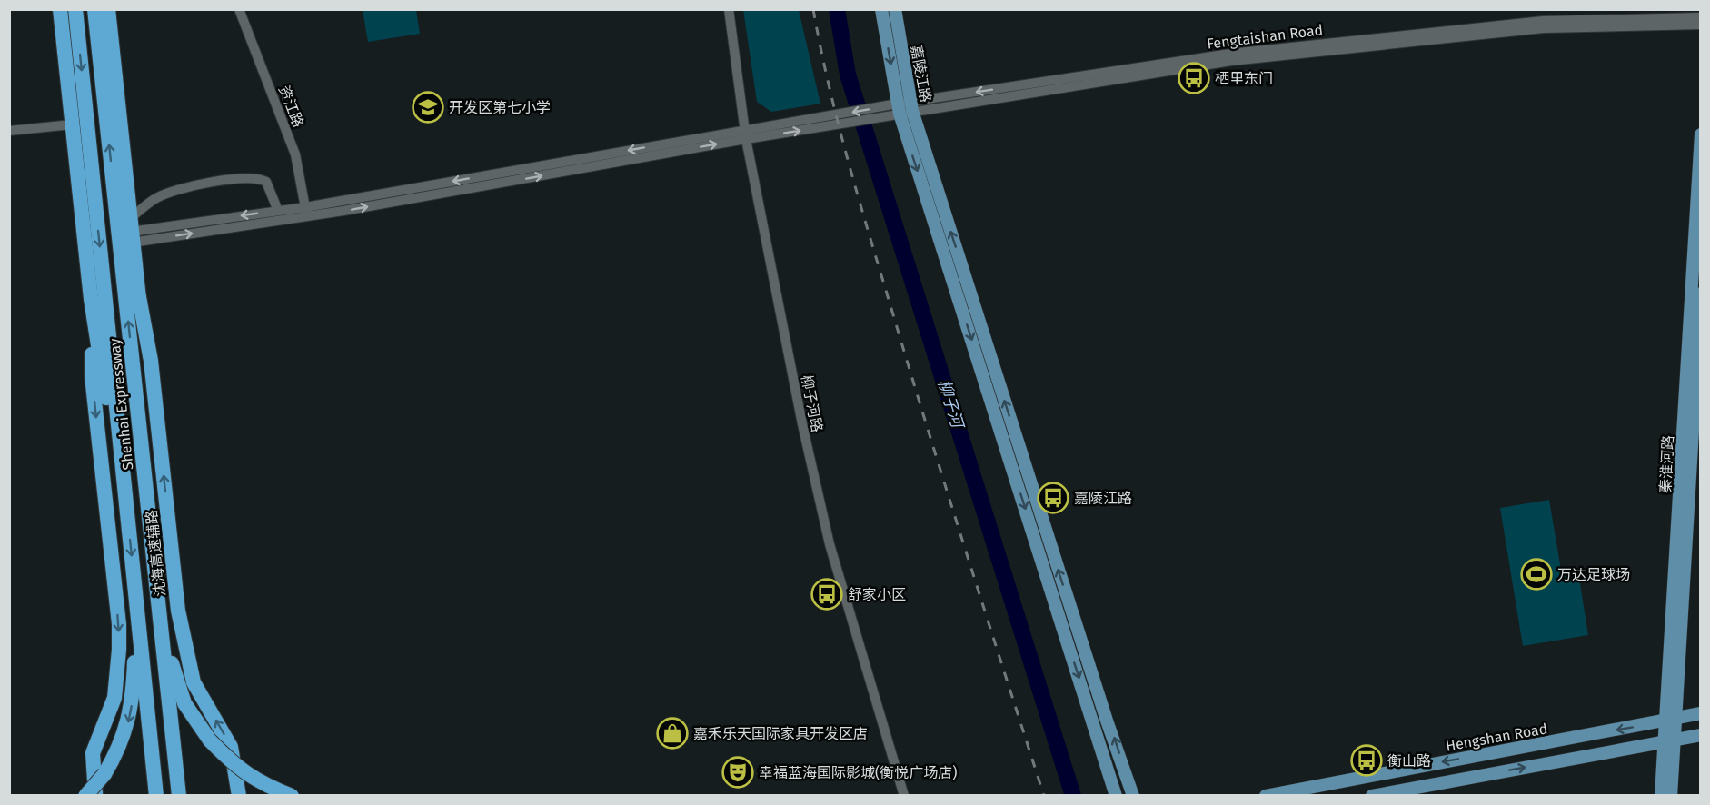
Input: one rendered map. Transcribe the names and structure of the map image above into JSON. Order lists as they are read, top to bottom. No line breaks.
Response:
{"streets":{"highway":["Shenhai Expressway","沈海高速辅路"],"main road":["嘉陵江路","秦淮河路","Hengshan Road"],"street":["Fengtaishan Road","资江路","柳子河路"]},"crossings":[["Fengtaishan Road","嘉陵江路"],["Fengtaishan Road","资江路"],["Fengtaishan Road","柳子河路"],["秦淮河路","Hengshan Road"]],"water":["柳子河"],"places":{"bus stop":["栖里东门","嘉陵江路","舒家小区","衡山路"],"school or university":["开发区第七小学"],"sports":["万达足球场"],"shop":["嘉禾乐天国际家具开发区店"],"theatre":["幸福蓝海国际影城(衡悦广场店)"]}}
